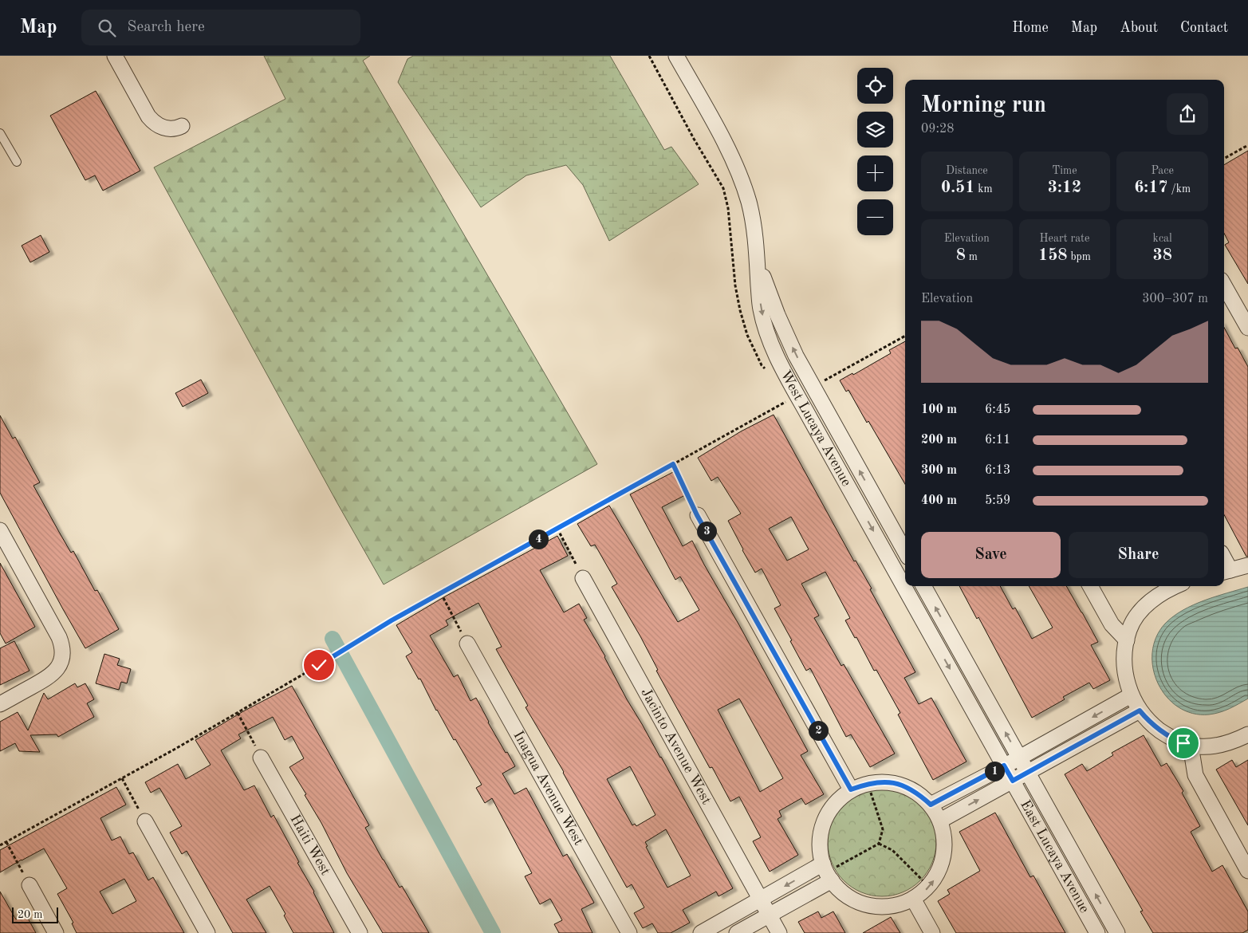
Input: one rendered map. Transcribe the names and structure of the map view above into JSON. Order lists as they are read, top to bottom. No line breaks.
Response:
{"streets":{"street":["West Lucaya Avenue","Jacinto Avenue West","Inagua Avenue West","Haiti West","East Lucaya Avenue"]},"crossings":[["West Lucaya Avenue","East Lucaya Avenue"]],"scale_bar":"20 m","page":{"header":"Map","search":"Search here","nav":["Home","Map","About","Contact"],"map_buttons":["+","−"],"heading":["Morning run","09:28"],"stats":[["Distance","0.51 km"],["Time","3:12"],["Pace","6:17 /km"],["Elevation","8 m"],["Heart rate","158 bpm"],["kcal","38"]],"chart":["Elevation","300–307 m"],"list":[{"name":"100 m","note":"6:45"},{"name":"200 m","note":"6:11"},{"name":"300 m","note":"6:13"},{"name":"400 m","note":"5:59"}],"pins":["3","4","2","1"],"buttons":["Save","Share"],"scale":"20 m"}}
